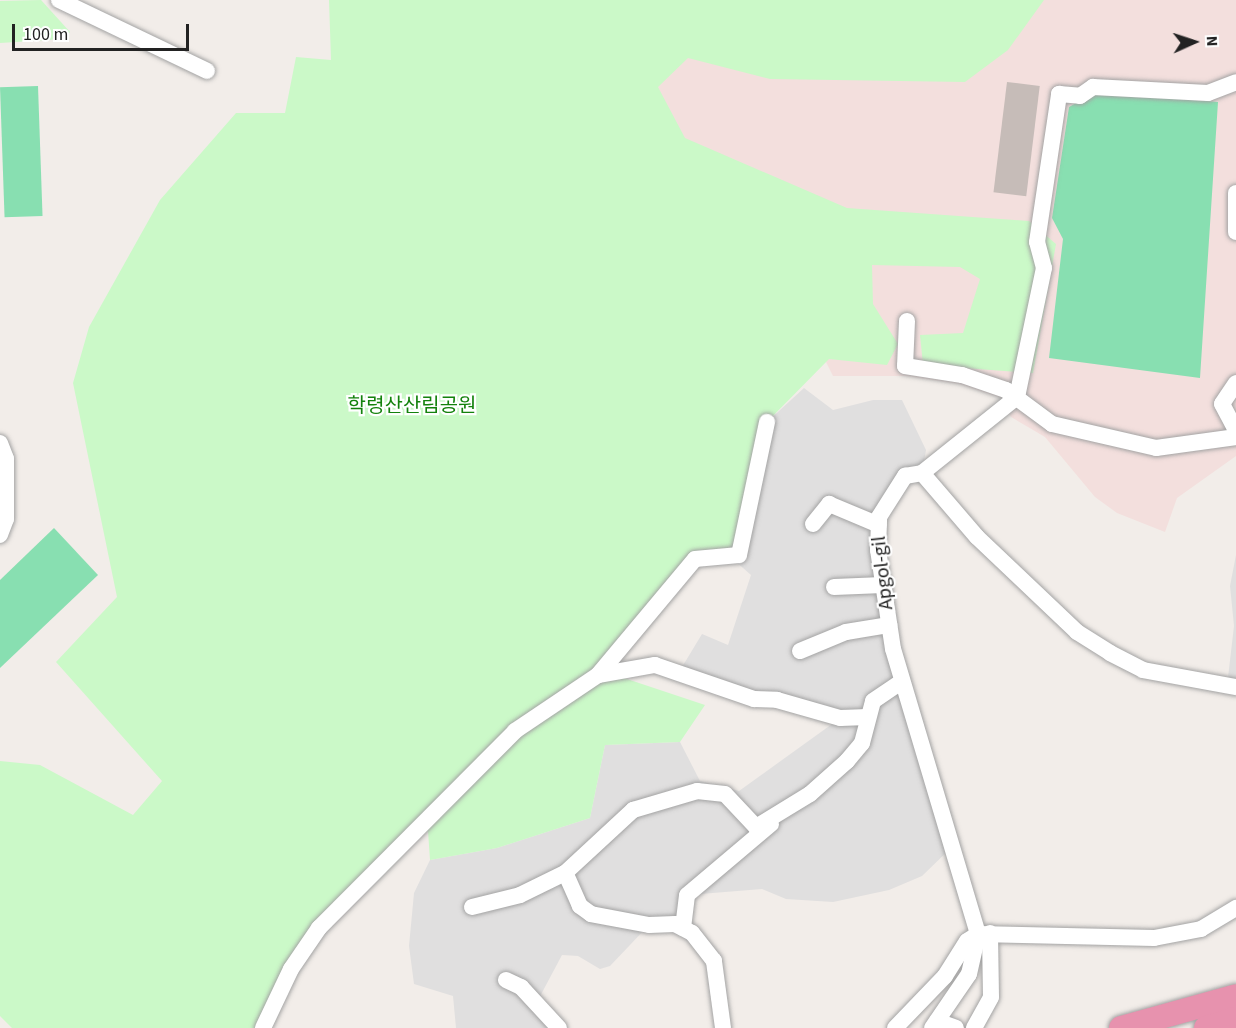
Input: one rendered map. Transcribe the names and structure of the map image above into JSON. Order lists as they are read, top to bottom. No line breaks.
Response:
{"streets":{"street":["Apgol-gil"]},"parks":["학령산산림공원"],"scale_bar":"100 m","north":"right"}
